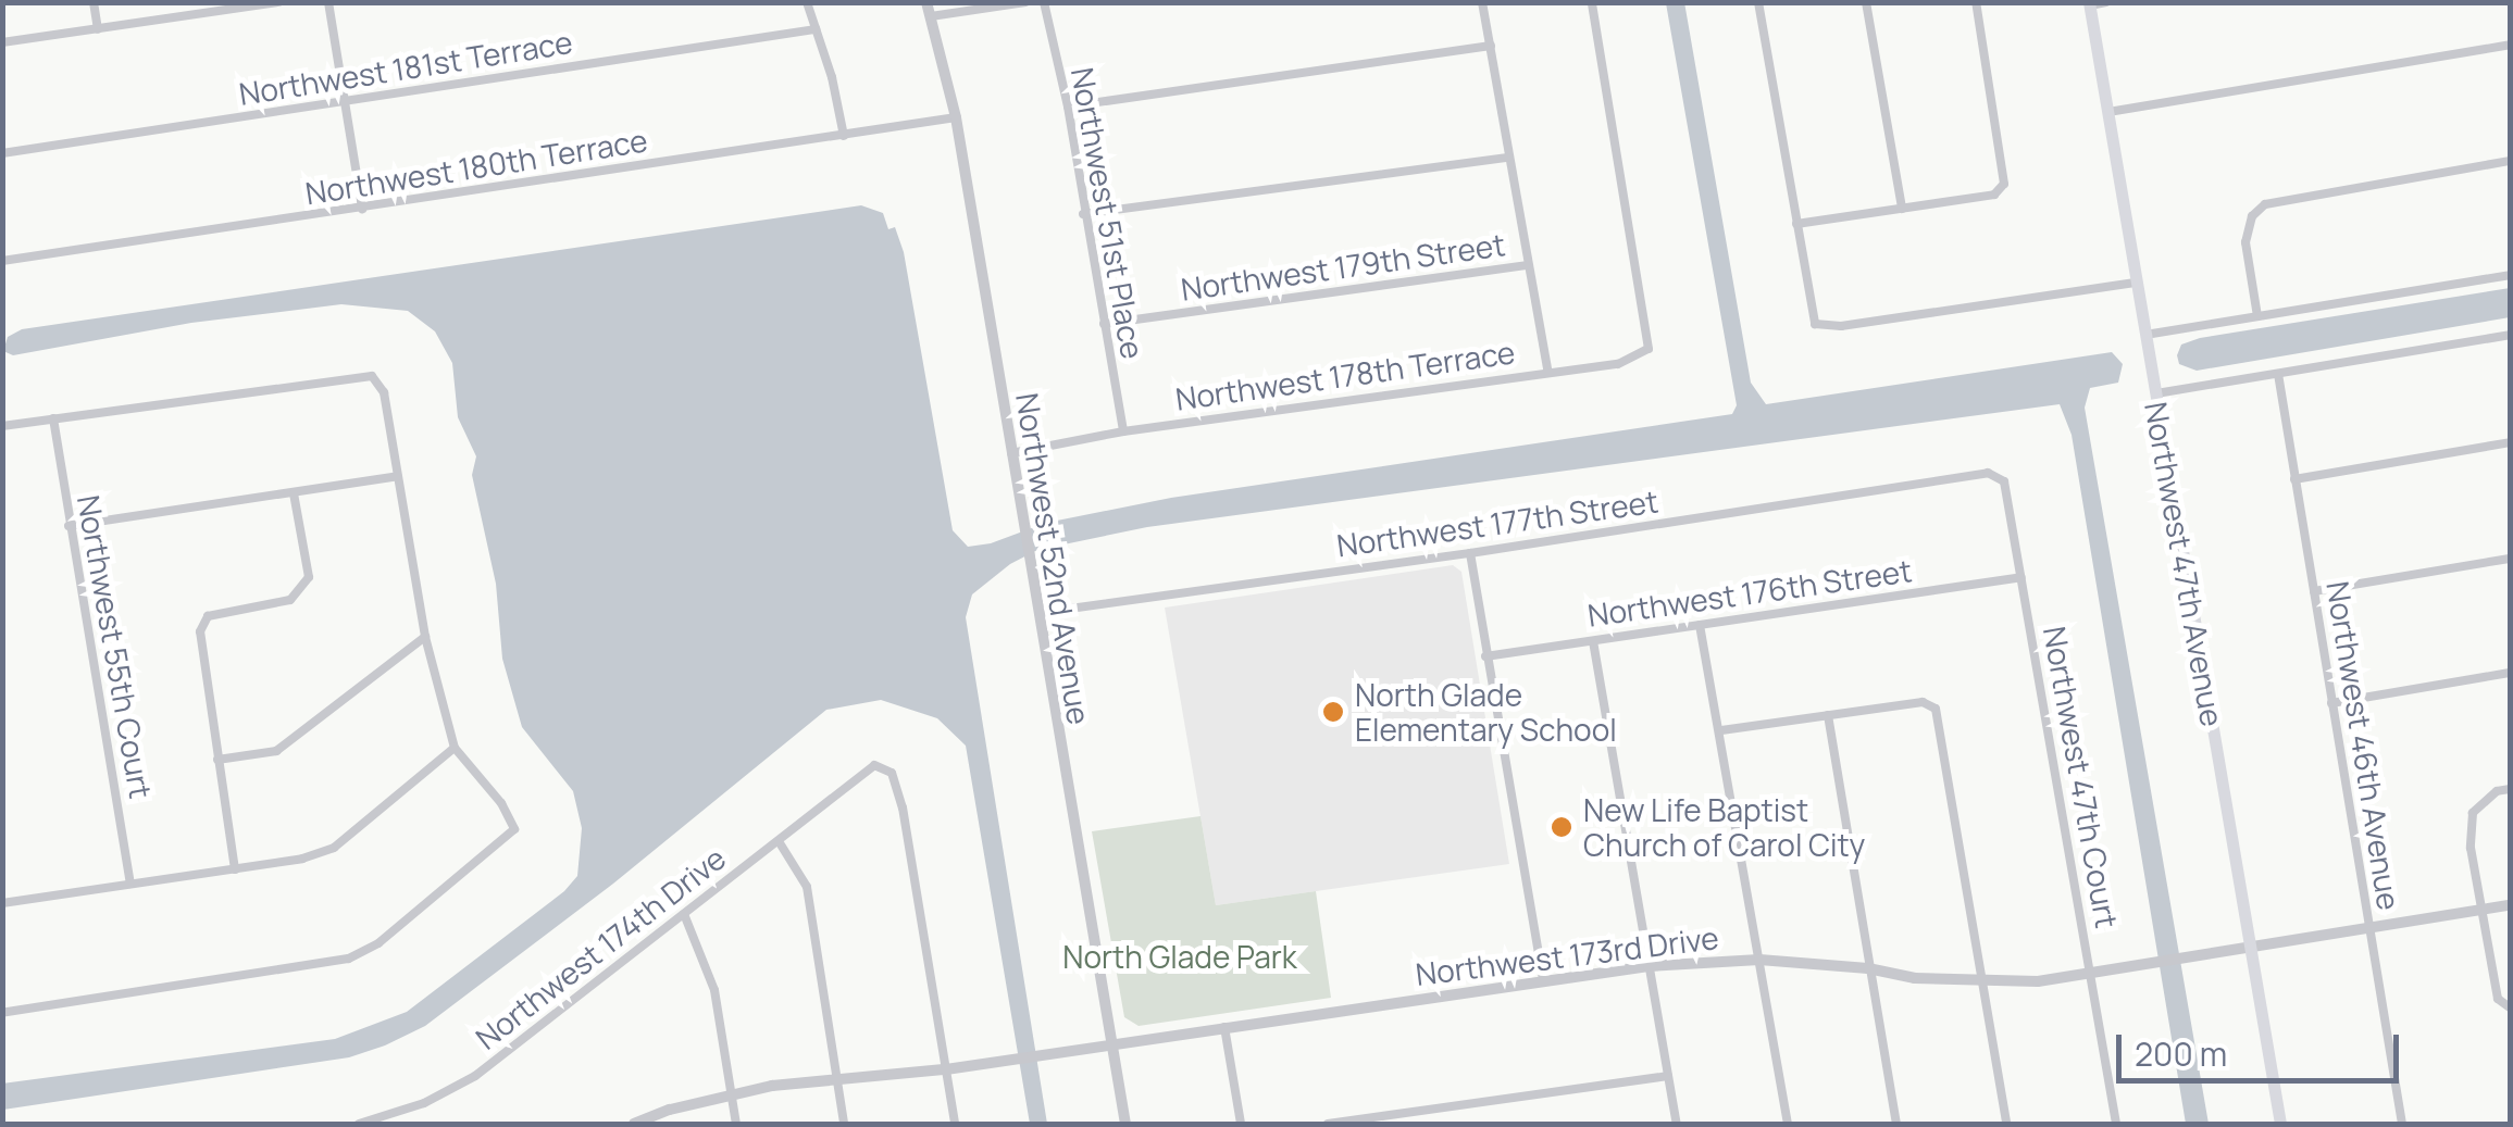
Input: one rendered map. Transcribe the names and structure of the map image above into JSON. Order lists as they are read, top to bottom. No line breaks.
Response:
{"streets":{"main road":["Northwest 47th Avenue"],"street":["Northwest 181st Terrace","Northwest 180th Terrace","Northwest 51st Place","Northwest 179th Street","Northwest 178th Terrace","Northwest 177th Street","Northwest 52nd Avenue","Northwest 176th Street","Northwest 55th Court","Northwest 46th Avenue","Northwest 47th Court","Northwest 174th Drive","Northwest 173rd Drive"]},"crossings":[["Northwest 180th Terrace","Northwest 52nd Avenue"],["Northwest 51st Place","Northwest 179th Street"],["Northwest 51st Place","Northwest 178th Terrace"],["Northwest 178th Terrace","Northwest 52nd Avenue"],["Northwest 177th Street","Northwest 52nd Avenue"],["Northwest 177th Street","Northwest 47th Court"],["Northwest 52nd Avenue","Northwest 173rd Drive"],["Northwest 47th Avenue","Northwest 173rd Drive"],["Northwest 176th Street","Northwest 47th Court"],["Northwest 46th Avenue","Northwest 173rd Drive"],["Northwest 47th Court","Northwest 173rd Drive"],["Northwest 174th Drive","Northwest 173rd Drive"]],"parks":["North Glade Park"],"places":["North Glade Elementary School","New Life Baptist Church of Carol City"],"scale_bar":"200 m"}
